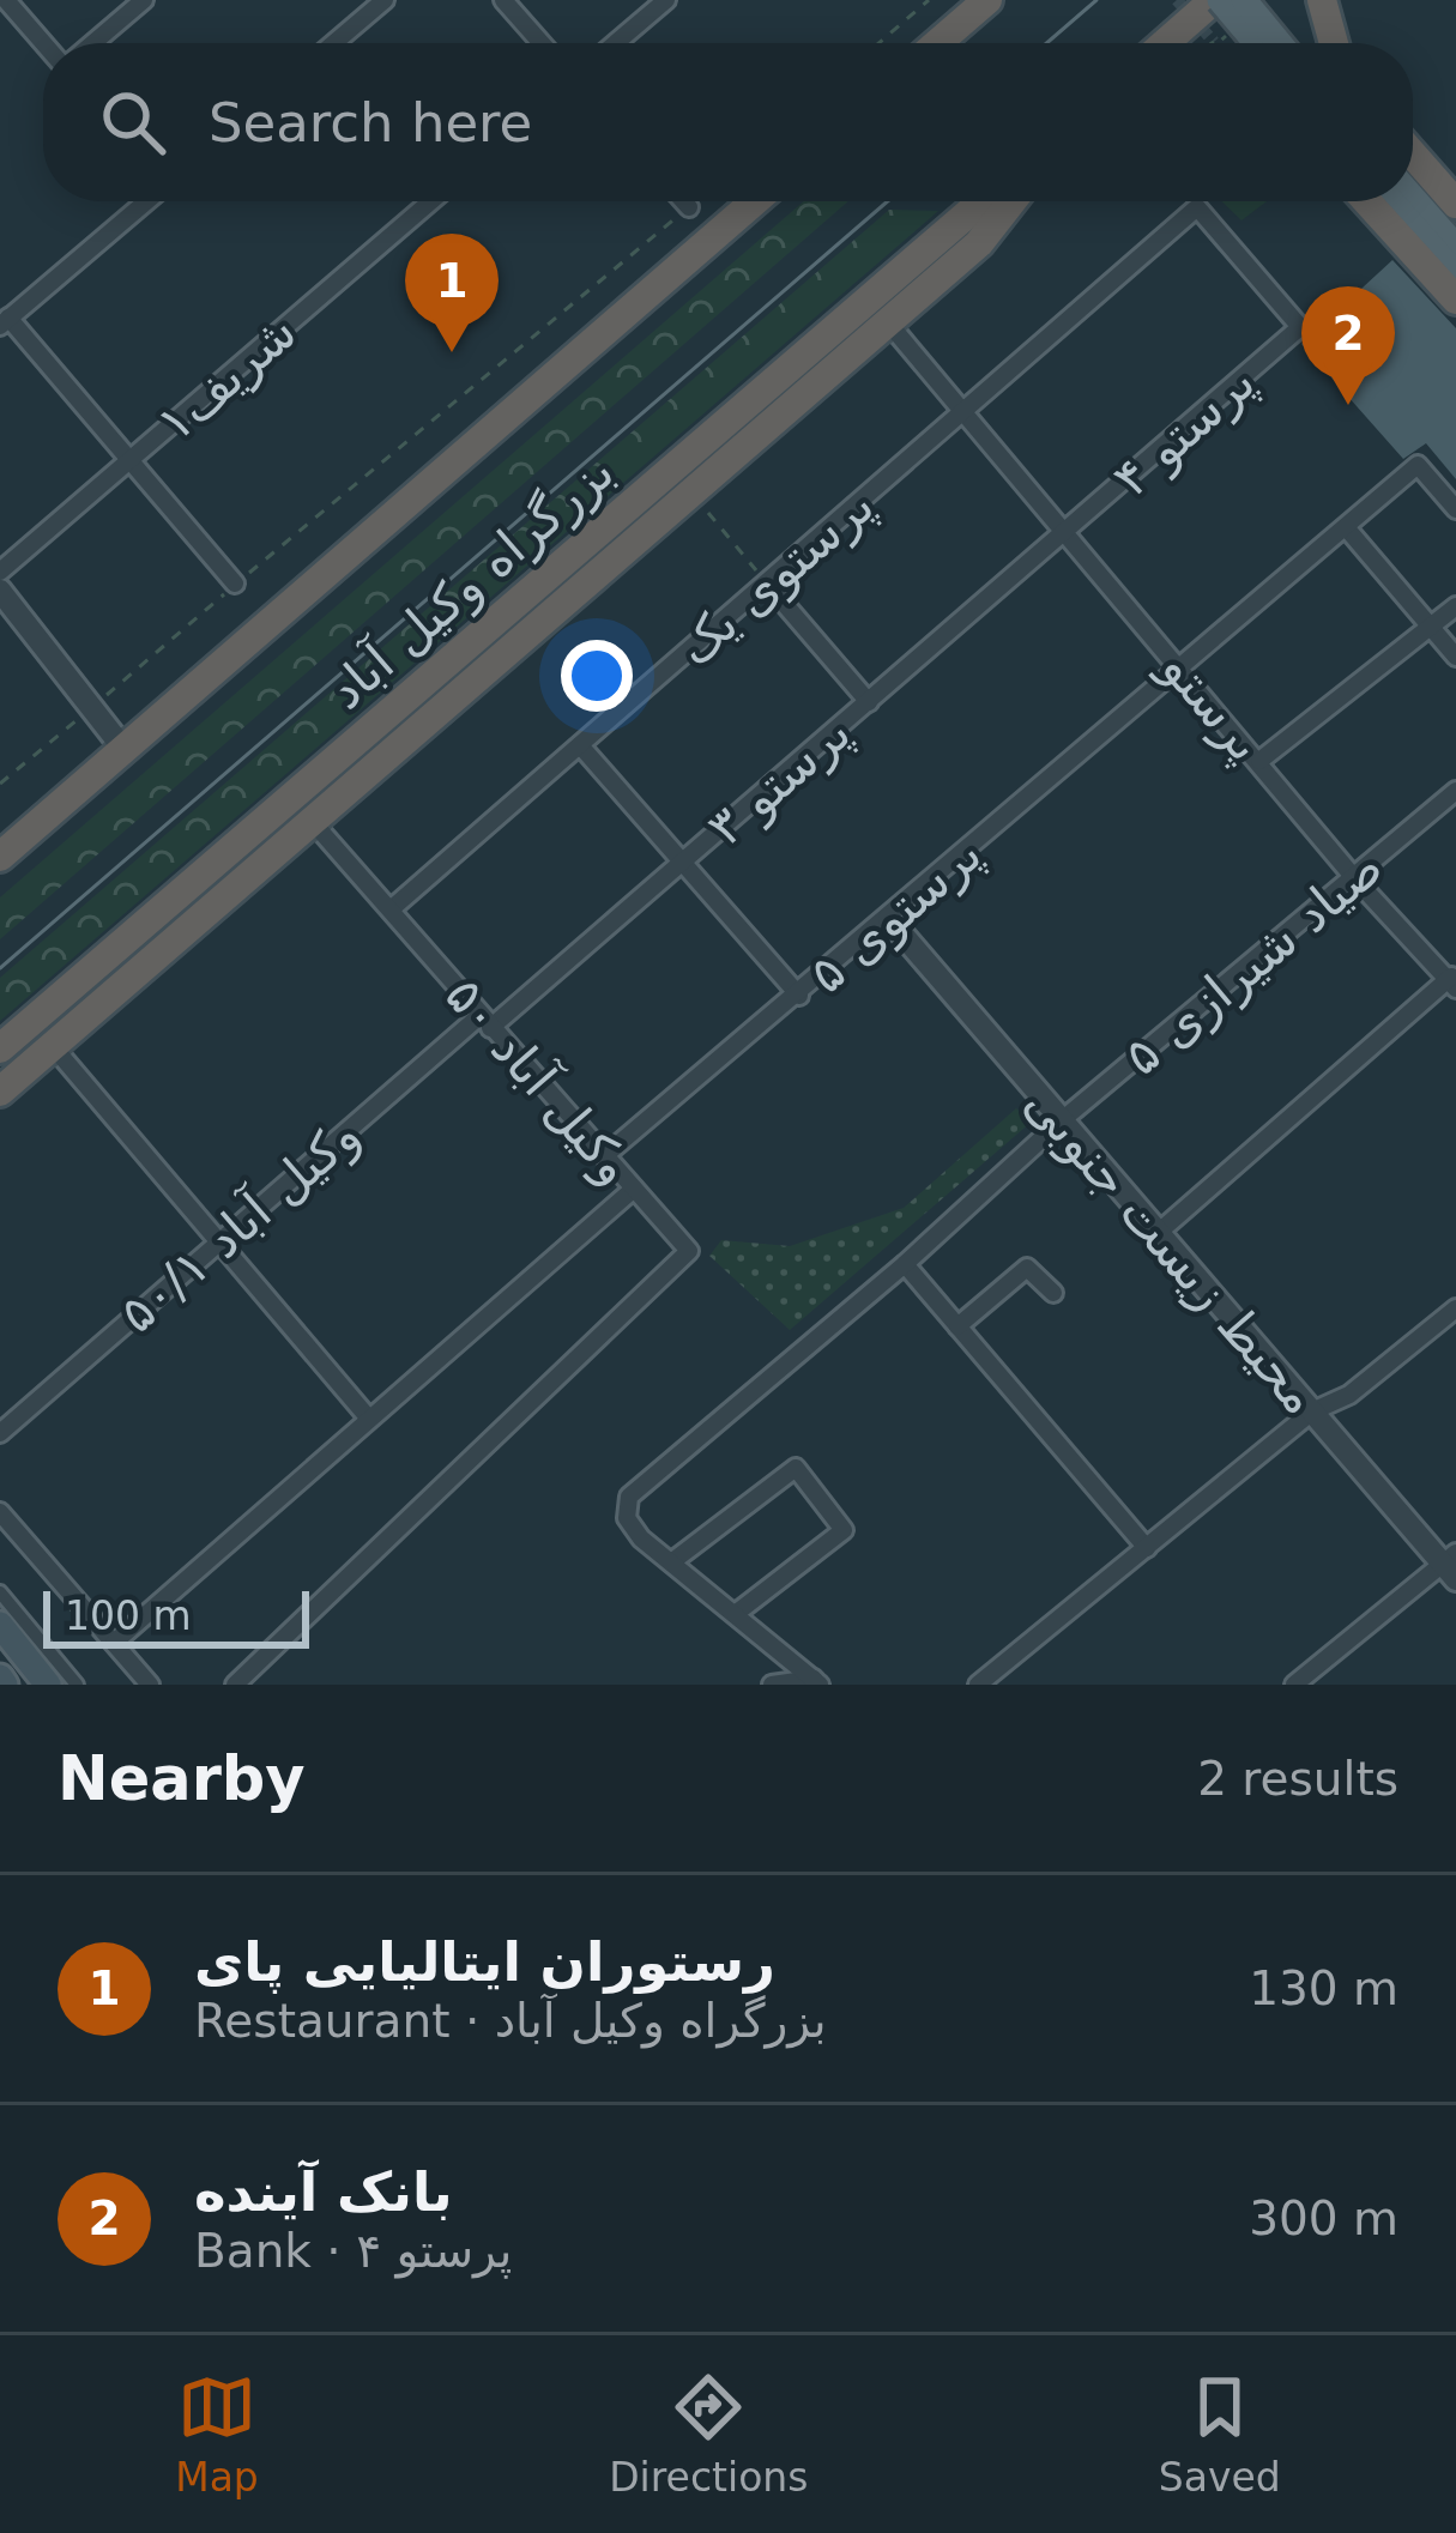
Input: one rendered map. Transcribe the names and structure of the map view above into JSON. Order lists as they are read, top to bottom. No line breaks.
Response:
{"streets":{"highway":["بزرگراه وکیل آباد"],"street":["شریف١","پرستو ۴","پرستوی یک","پرستو","پرستو ۳","پرستوی ۵","صیاد شیرازی ۵","۵۰ وکیل آباد","وکیل آباد ۵۰/۱","محیط زیست جنوبی"]},"crossings":[["پرستو ۴","پرستوی یک"],["پرستو ۴","پرستو"],["پرستو ۴","پرستو ۳"],["پرستوی یک","پرستو"],["پرستوی یک","۵۰ وکیل آباد"],["پرستو","پرستو ۳"],["پرستو","پرستوی ۵"],["پرستو","صیاد شیرازی ۵"],["پرستو ۳","۵۰ وکیل آباد"],["پرستو ۳","وکیل آباد ۵۰/۱"],["پرستوی ۵","۵۰ وکیل آباد"],["پرستوی ۵","محیط زیست جنوبی"],["صیاد شیرازی ۵","محیط زیست جنوبی"],["۵۰ وکیل آباد","وکیل آباد ۵۰/۱"]],"scale_bar":"100 m","page":{"search":"Search here","pins":["1","2"],"scale":"100 m","heading":["Nearby","2 results"],"list":[{"mark":"1","name":"رستوران ایتالیایی پای","note":"Restaurant · بزرگراه وکیل آباد","value":"130 m"},{"mark":"2","name":"بانک آینده","note":"Bank · پرستو ۴","value":"300 m"}],"nav":["Map","Directions","Saved"]}}
